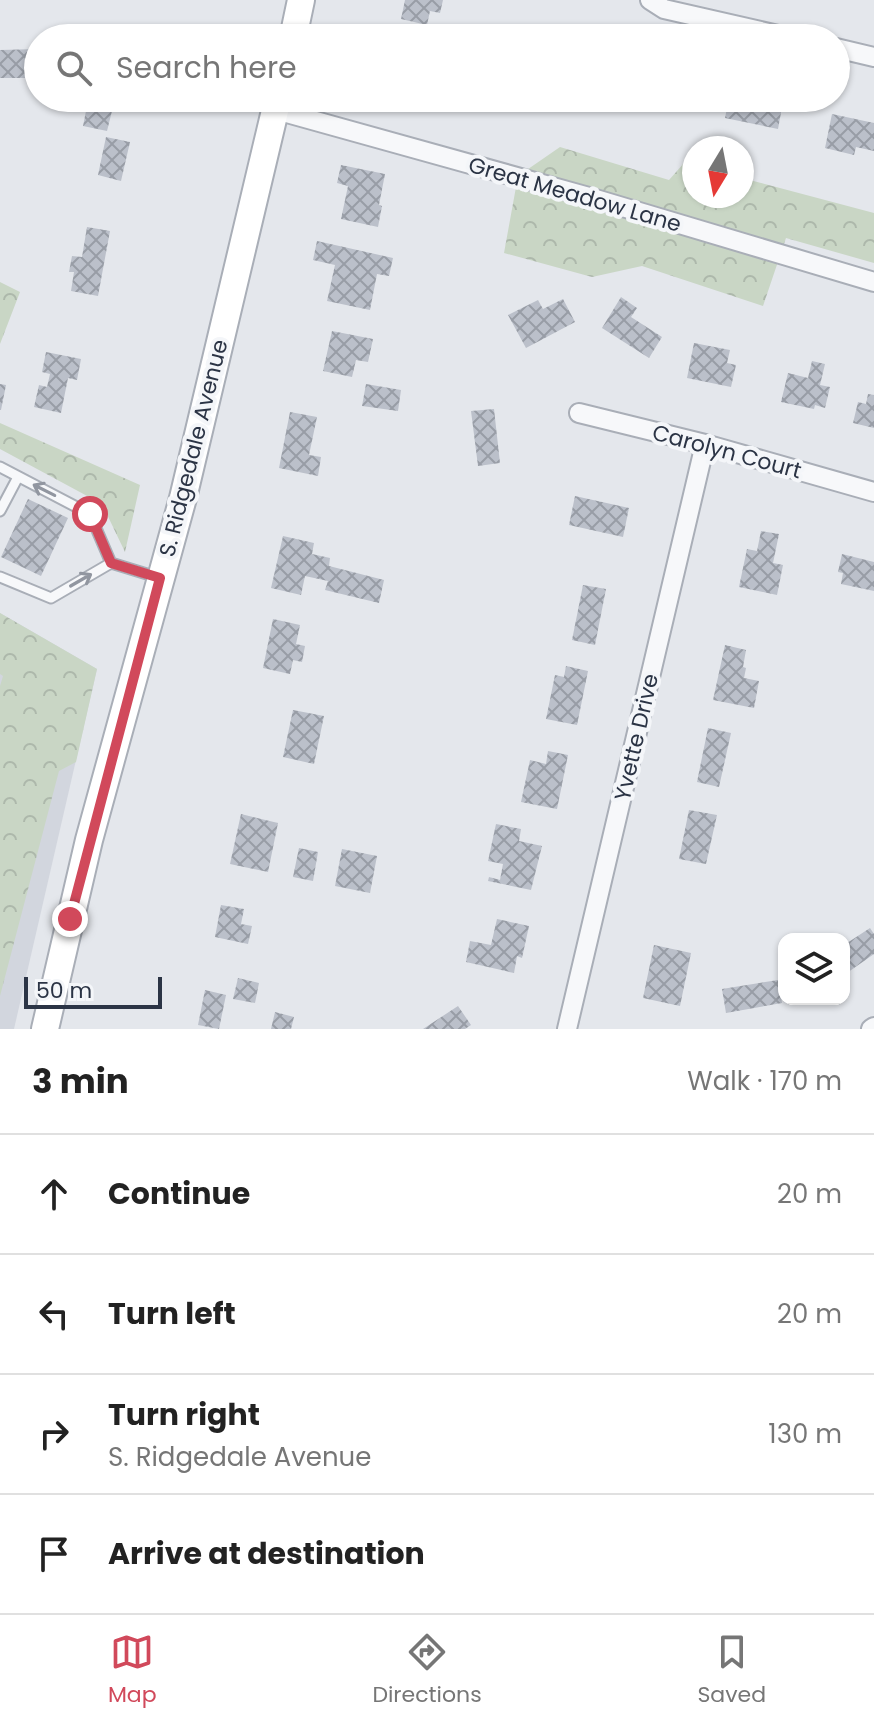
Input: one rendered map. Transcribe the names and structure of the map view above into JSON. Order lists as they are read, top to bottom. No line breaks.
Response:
{"streets":{"main road":["S. Ridgedale Avenue"],"street":["Great Meadow Lane","Carolyn Court","Yvette Drive"]},"crossings":[["Carolyn Court","Yvette Drive"]],"scale_bar":"50 m","north":"bottom","page":{"search":"Search here","scale":"50 m","heading":["3 min","Walk · 170 m"],"list":[["Continue","20 m"],["Turn left","20 m"],["Turn right","S. Ridgedale Avenue","130 m"],"Arrive at destination"],"nav":["Map","Directions","Saved"]}}
